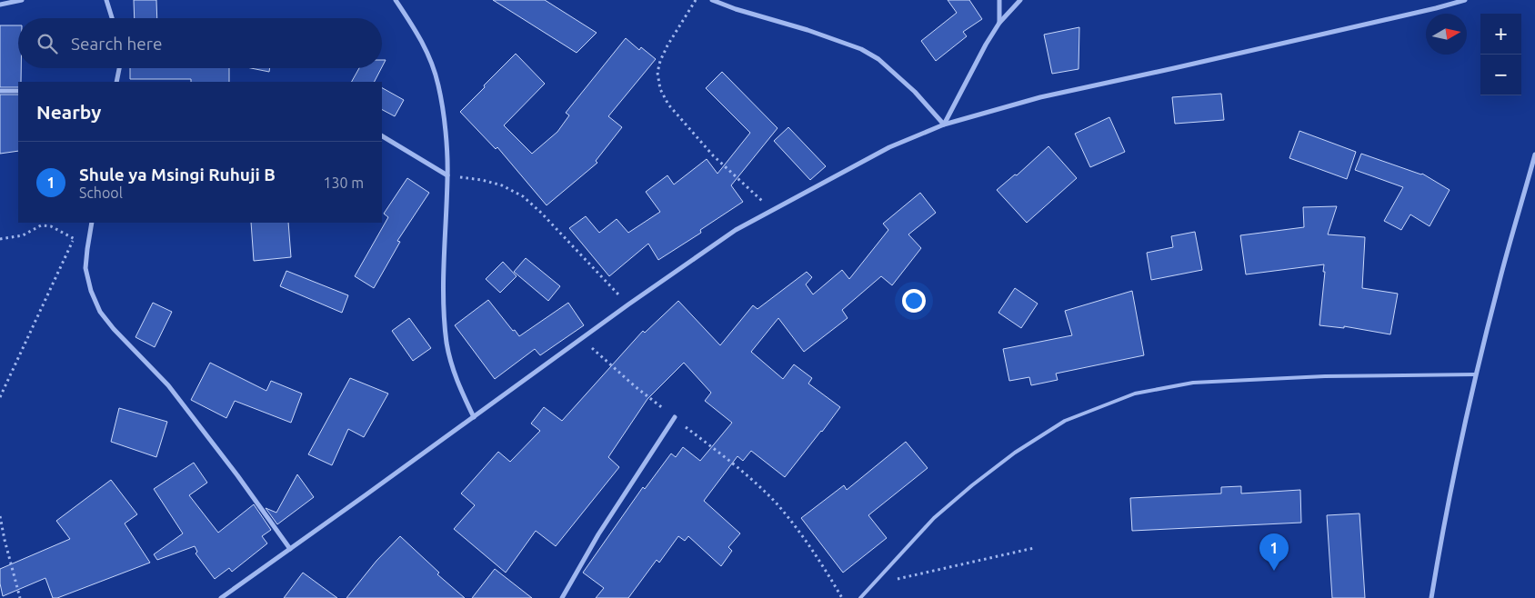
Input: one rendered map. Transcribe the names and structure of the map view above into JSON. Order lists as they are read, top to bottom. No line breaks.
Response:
{"north":"right","page":{"map_buttons":["+","−"],"search":"Search here","heading":"Nearby","list":[{"mark":"1","name":"Shule ya Msingi Ruhuji B","note":"School","value":"130 m"}],"pins":"1"}}
